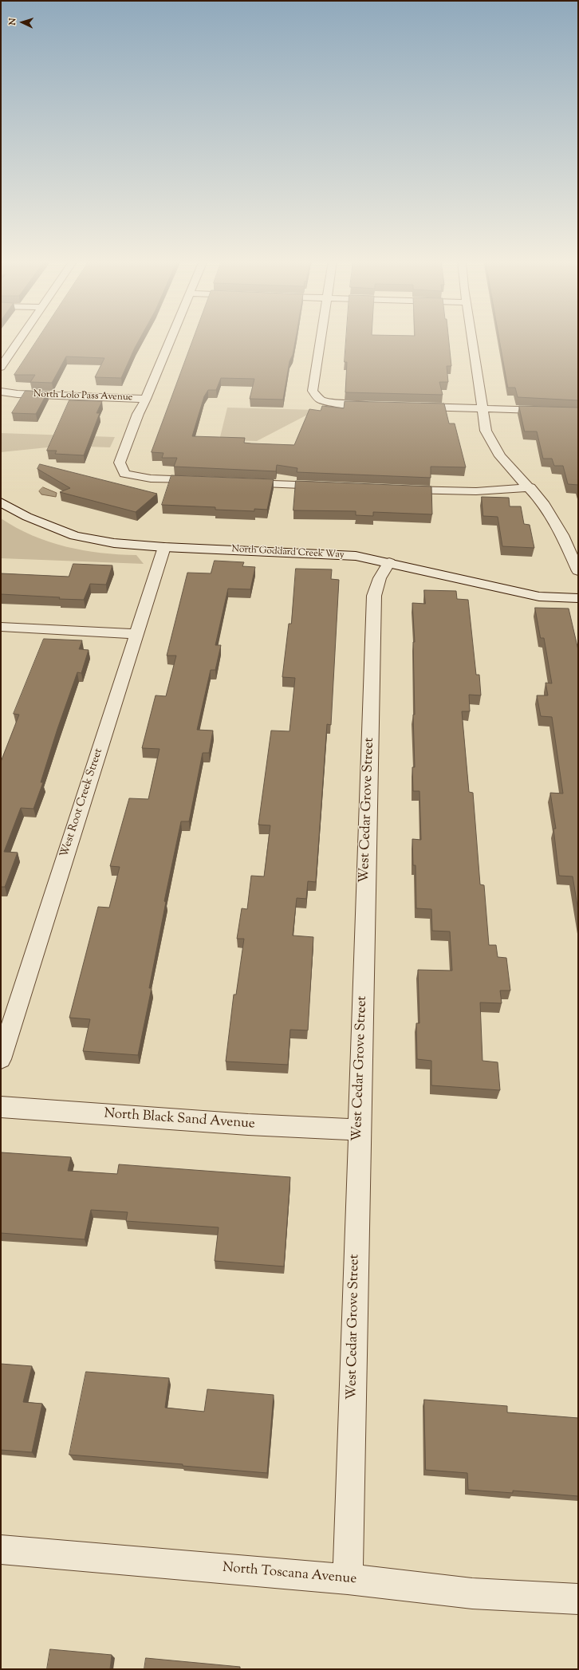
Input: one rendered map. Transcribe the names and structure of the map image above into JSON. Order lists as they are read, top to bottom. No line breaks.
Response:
{"streets":{"street":["North Lolo Pass Avenue","North Goddard Creek Way","West Root Creek Street","West Cedar Grove Street","North Black Sand Avenue","North Toscana Avenue"]},"crossings":[["North Goddard Creek Way","West Root Creek Street"],["North Goddard Creek Way","West Cedar Grove Street"],["West Cedar Grove Street","North Black Sand Avenue"],["West Cedar Grove Street","North Toscana Avenue"]],"north":"left"}
